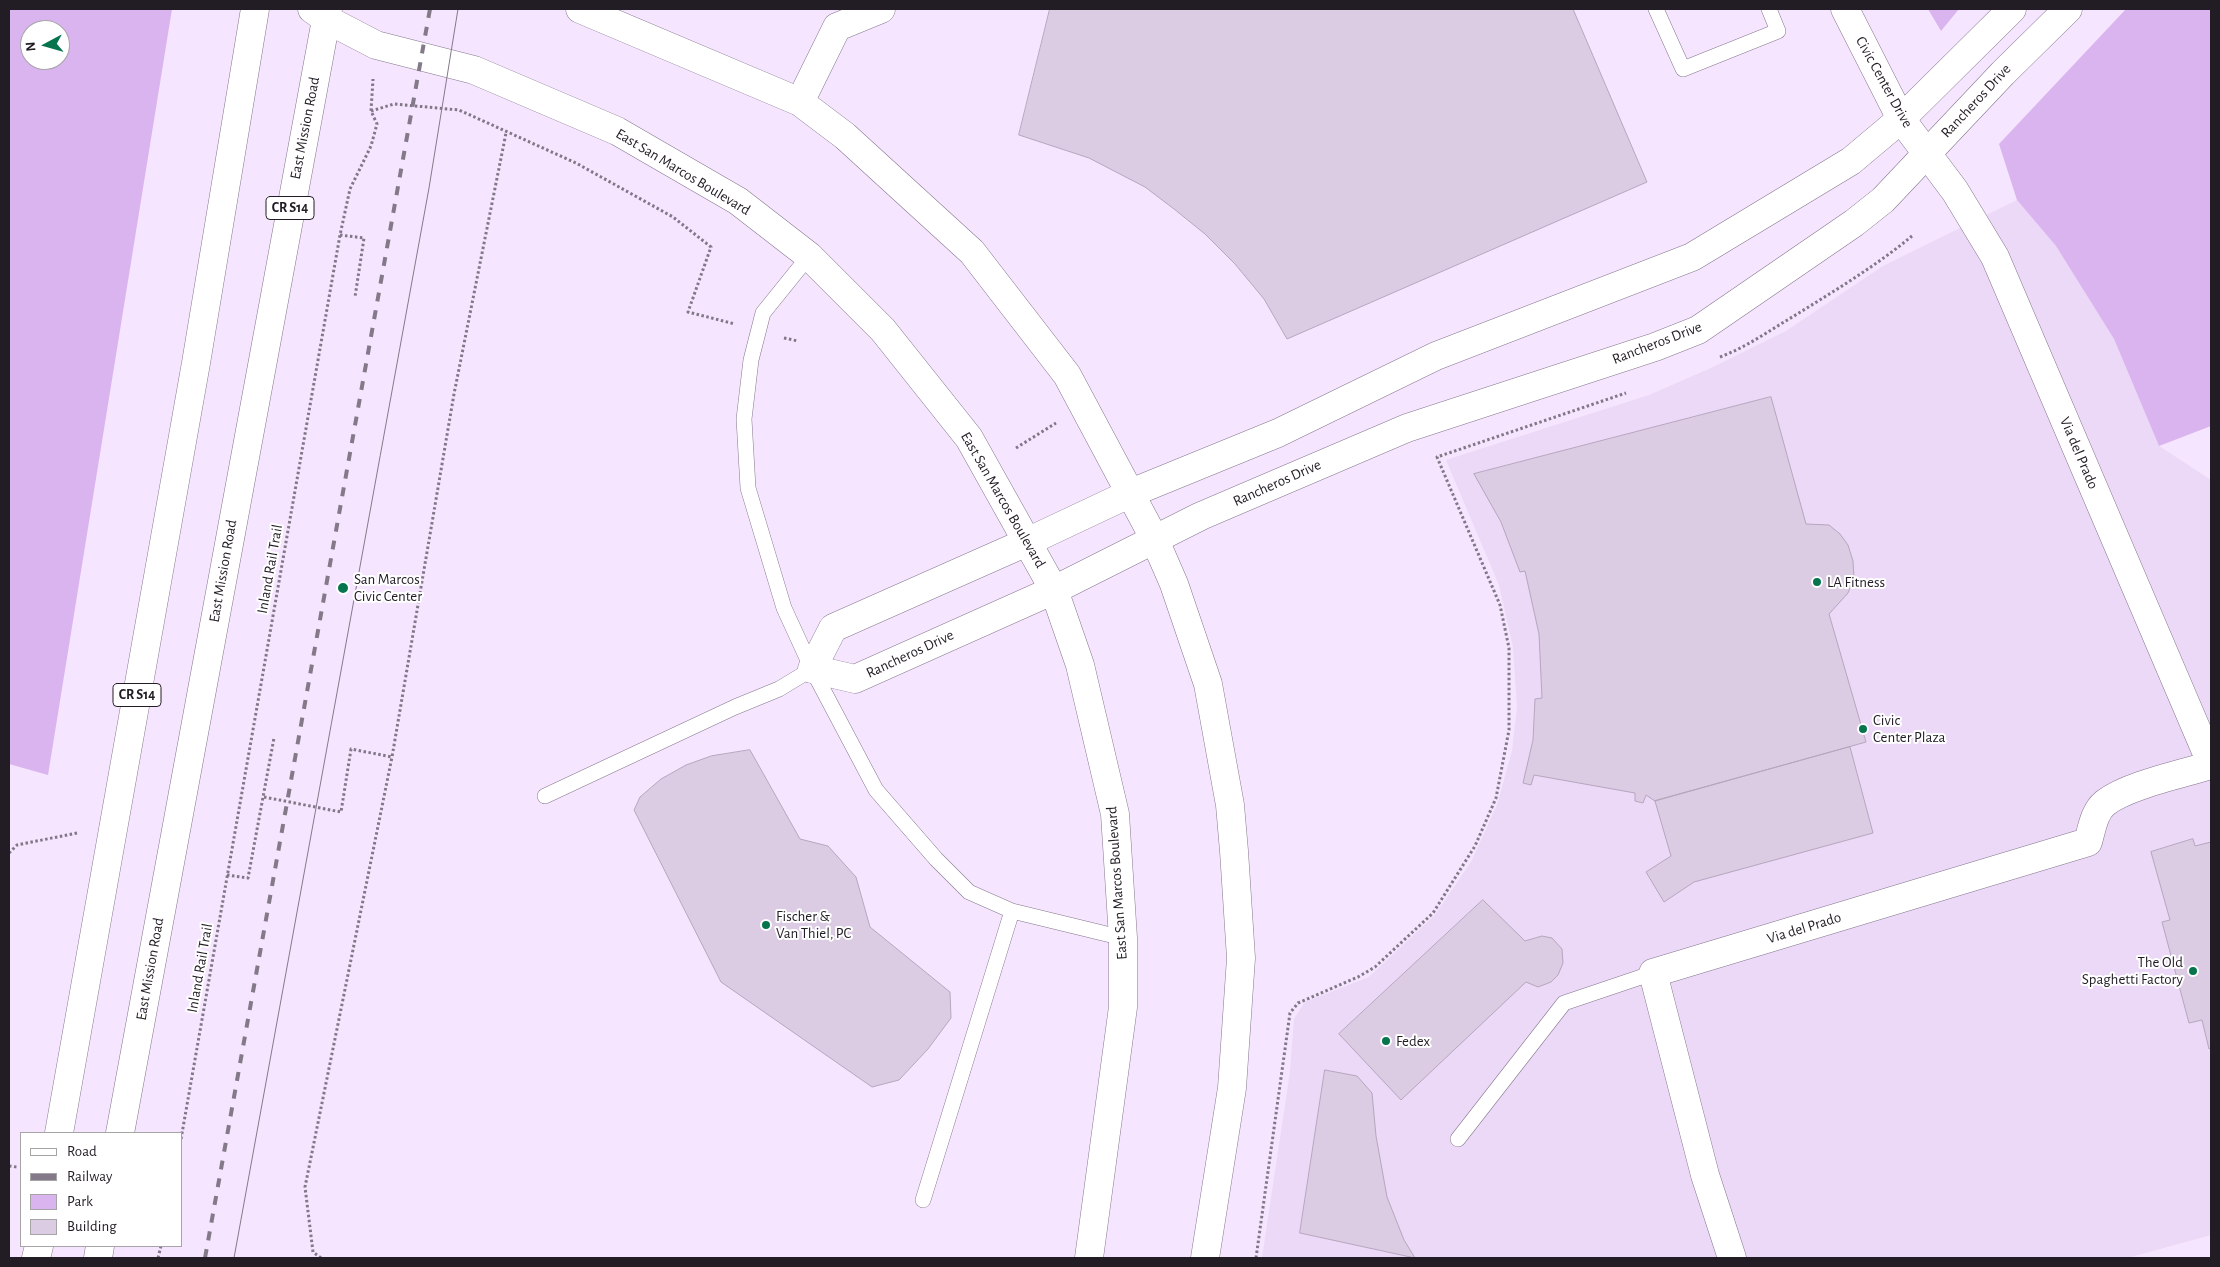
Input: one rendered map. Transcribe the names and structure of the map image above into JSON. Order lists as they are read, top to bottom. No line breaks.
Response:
{"streets":{"main road":["Civic Center Drive","Rancheros Drive","East Mission Road","East San Marcos Boulevard","CR S14","Via del Prado"],"path":["Inland Rail Trail"]},"crossings":[["Civic Center Drive","Rancheros Drive"],["Civic Center Drive","Via del Prado"],["Rancheros Drive","East San Marcos Boulevard"],["Rancheros Drive","Via del Prado"],["East Mission Road","East San Marcos Boulevard"],["East San Marcos Boulevard","Inland Rail Trail"]],"places":["LA Fitness","San Marcos Civic Center","Civic Center Plaza","Fischer & Van Thiel, PC","The Old Spaghetti Factory","Fedex"],"legend":["Road","Railway","Park","Building"],"north":"left"}
